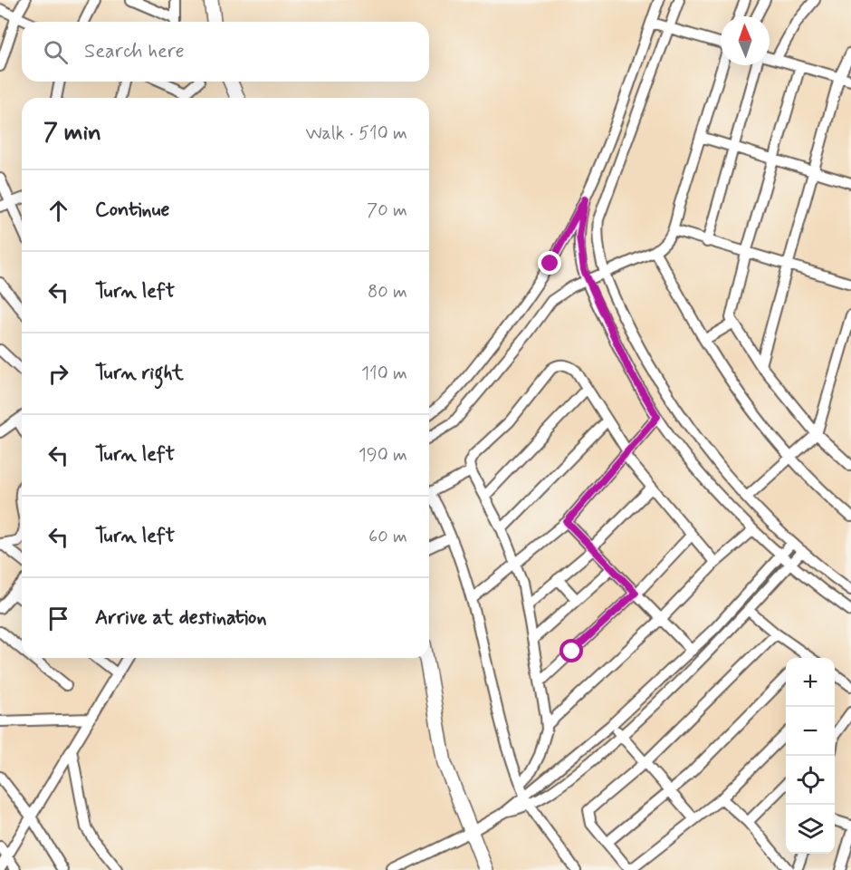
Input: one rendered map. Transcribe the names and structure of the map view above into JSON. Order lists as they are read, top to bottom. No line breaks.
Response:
{"north":"top","page":{"search":"Search here","heading":["7 min","Walk · 510 m"],"list":[["Continue","70 m"],["Turn left","80 m"],["Turn right","110 m"],["Turn left","190 m"],["Turn left","60 m"],"Arrive at destination"],"map_buttons":["+","−"]}}
